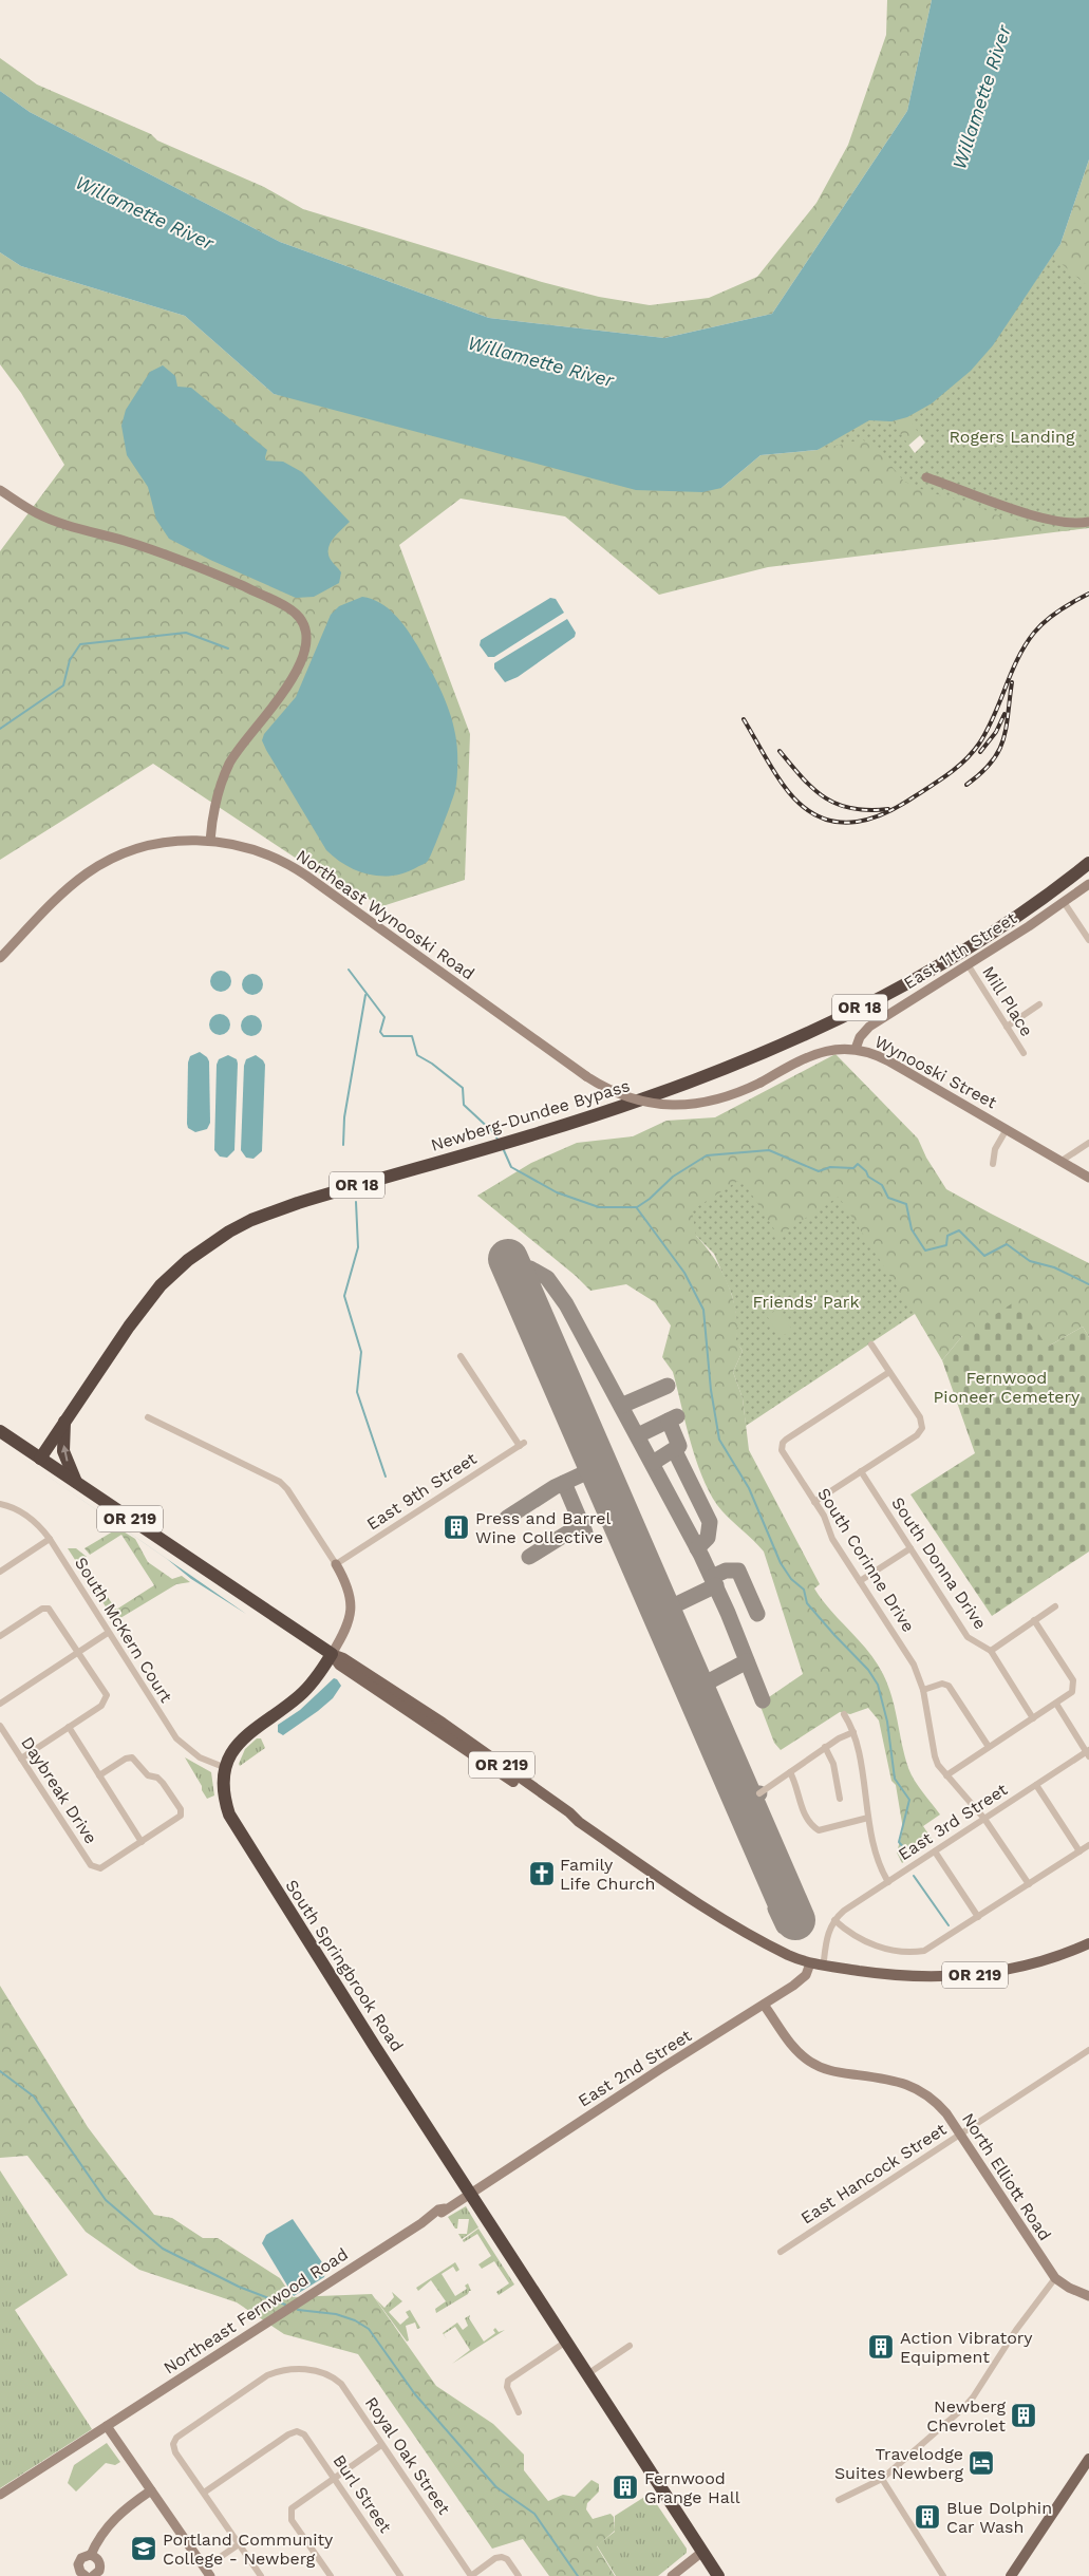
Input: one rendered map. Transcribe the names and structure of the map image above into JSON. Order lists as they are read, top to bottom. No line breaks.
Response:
{"streets":{"highway":["OR 18","Newberg-Dundee Bypass","OR 219","South Springbrook Road"],"street":["Northeast Wynooski Road","East 11th Street","Mill Place","Wynooski Street","East 9th Street","South Corinne Drive","South Donna Drive","South McKern Court","Daybreak Drive","East 3rd Street","East 2nd Street","East Hancock Street","North Elliott Road","Northeast Fernwood Road","Royal Oak Street","Burl Street"]},"crossings":[["Northeast Wynooski Road","Wynooski Street"],["East 11th Street","Mill Place"],["East 11th Street","Wynooski Street"],["Newberg-Dundee Bypass","OR 219"],["OR 219","South Springbrook Road"],["OR 219","East 2nd Street"],["South Corinne Drive","East 3rd Street"],["South McKern Court","South Springbrook Road"],["South Springbrook Road","East 2nd Street"],["South Springbrook Road","Northeast Fernwood Road"],["East 2nd Street","North Elliott Road"],["East 2nd Street","Northeast Fernwood Road"],["East Hancock Street","North Elliott Road"],["Royal Oak Street","Burl Street"]],"water":["Willamette River"],"parks":["Rogers Landing","Friends' Park","Fernwood Pioneer Cemetery"],"places":{"building":["Press and Barrel Wine Collective","Action Vibratory Equipment","Newberg Chevrolet","Fernwood Grange Hall","Blue Dolphin Car Wash"],"church":["Family Life Church"],"hotel":["Travelodge Suites Newberg"],"school or university":["Portland Community College - Newberg"]}}
